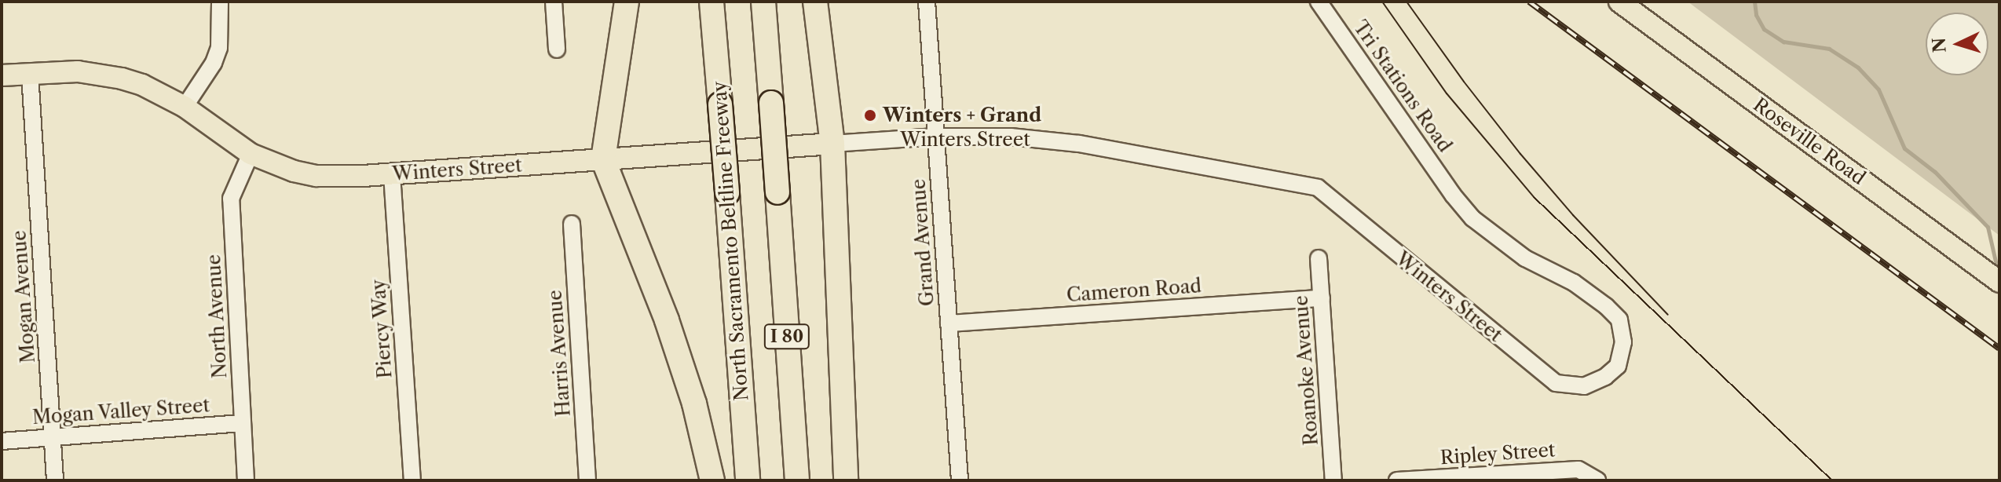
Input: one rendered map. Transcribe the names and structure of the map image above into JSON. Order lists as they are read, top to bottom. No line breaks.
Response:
{"streets":{"highway":["North Sacramento Beltline Freeway","I 80"],"main road":["Winters Street","Roseville Road"],"street":["Tri Stations Road","Grand Avenue","Cameron Road","Mogan Avenue","North Avenue","Piercy Way","Harris Avenue","Roanoke Avenue","Mogan Valley Street","Ripley Street"]},"crossings":[["Tri Stations Road","Winters Street"],["Winters Street","Grand Avenue"],["Winters Street","Mogan Avenue"],["Winters Street","North Avenue"],["Winters Street","Piercy Way"],["Grand Avenue","Cameron Road"],["Cameron Road","Roanoke Avenue"],["Mogan Avenue","Mogan Valley Street"],["North Avenue","Mogan Valley Street"]],"places":["Winters + Grand"],"north":"left"}
